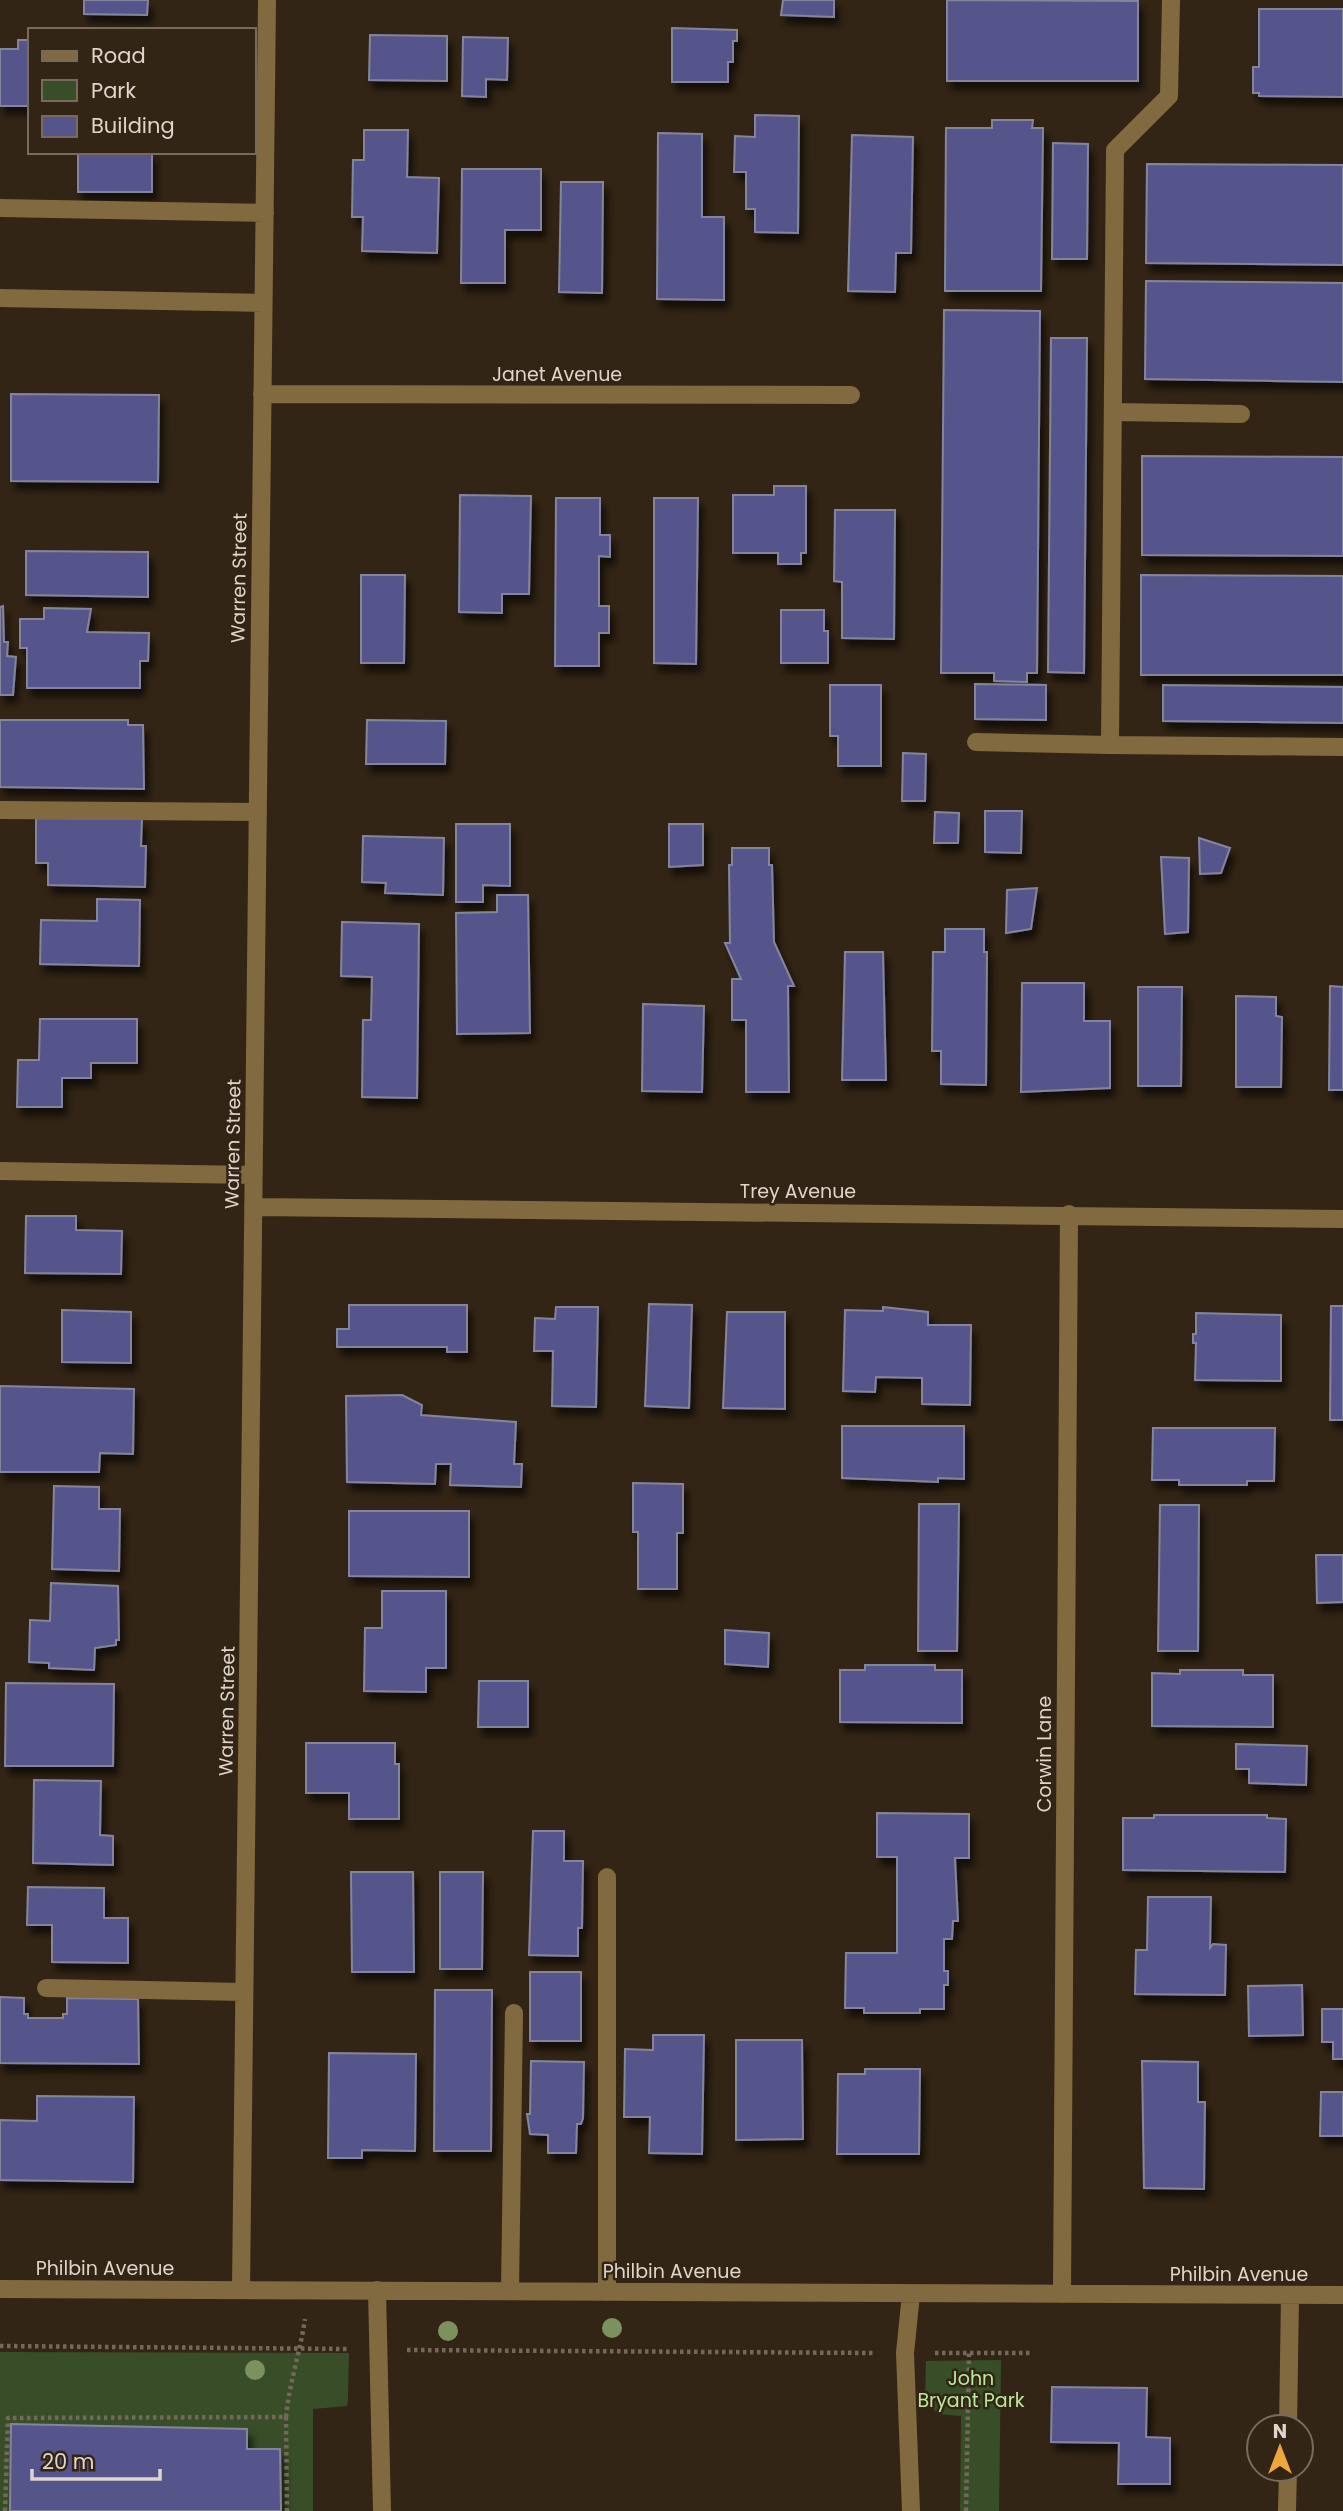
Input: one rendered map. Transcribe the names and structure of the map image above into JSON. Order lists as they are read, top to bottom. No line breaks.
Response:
{"streets":{"street":["Janet Avenue","Warren Street","Trey Avenue","Corwin Lane","Philbin Avenue"]},"crossings":[["Janet Avenue","Warren Street"],["Warren Street","Trey Avenue"],["Warren Street","Philbin Avenue"],["Trey Avenue","Corwin Lane"],["Corwin Lane","Philbin Avenue"]],"parks":["John Bryant Park"],"legend":["Road","Park","Building"],"scale_bar":"20 m","north":"top"}
